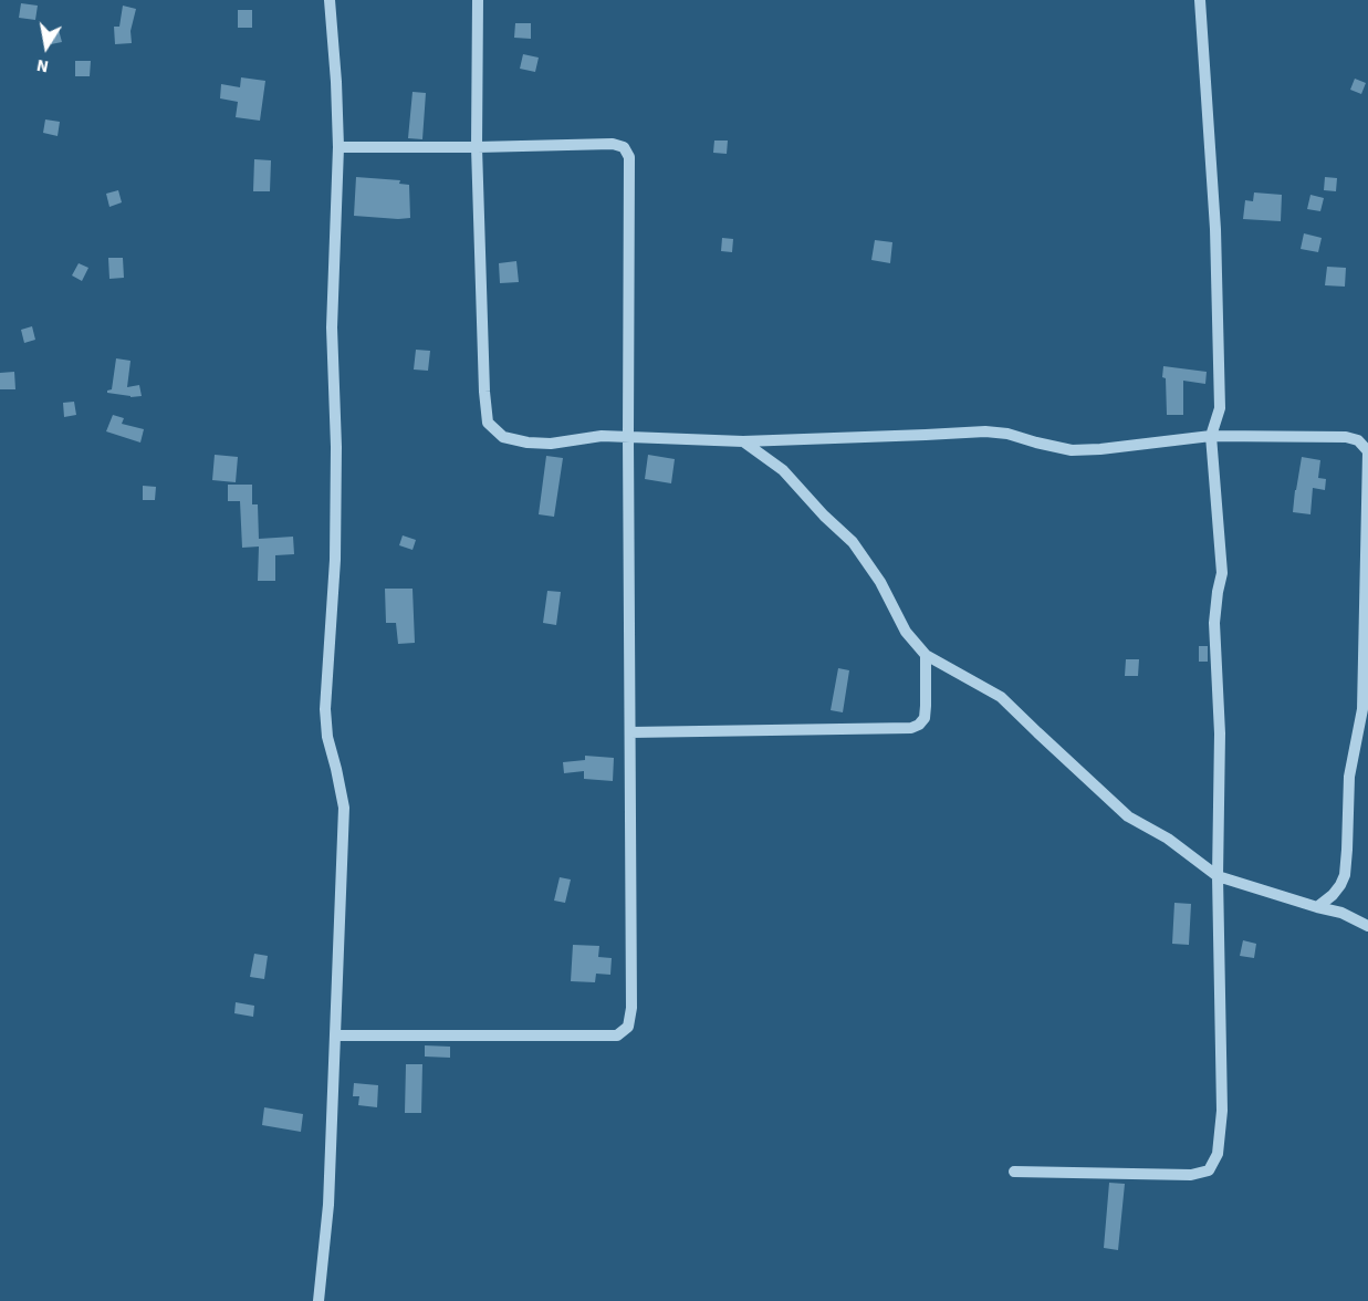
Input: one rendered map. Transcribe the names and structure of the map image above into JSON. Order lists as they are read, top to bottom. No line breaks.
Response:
{"north":"bottom"}
